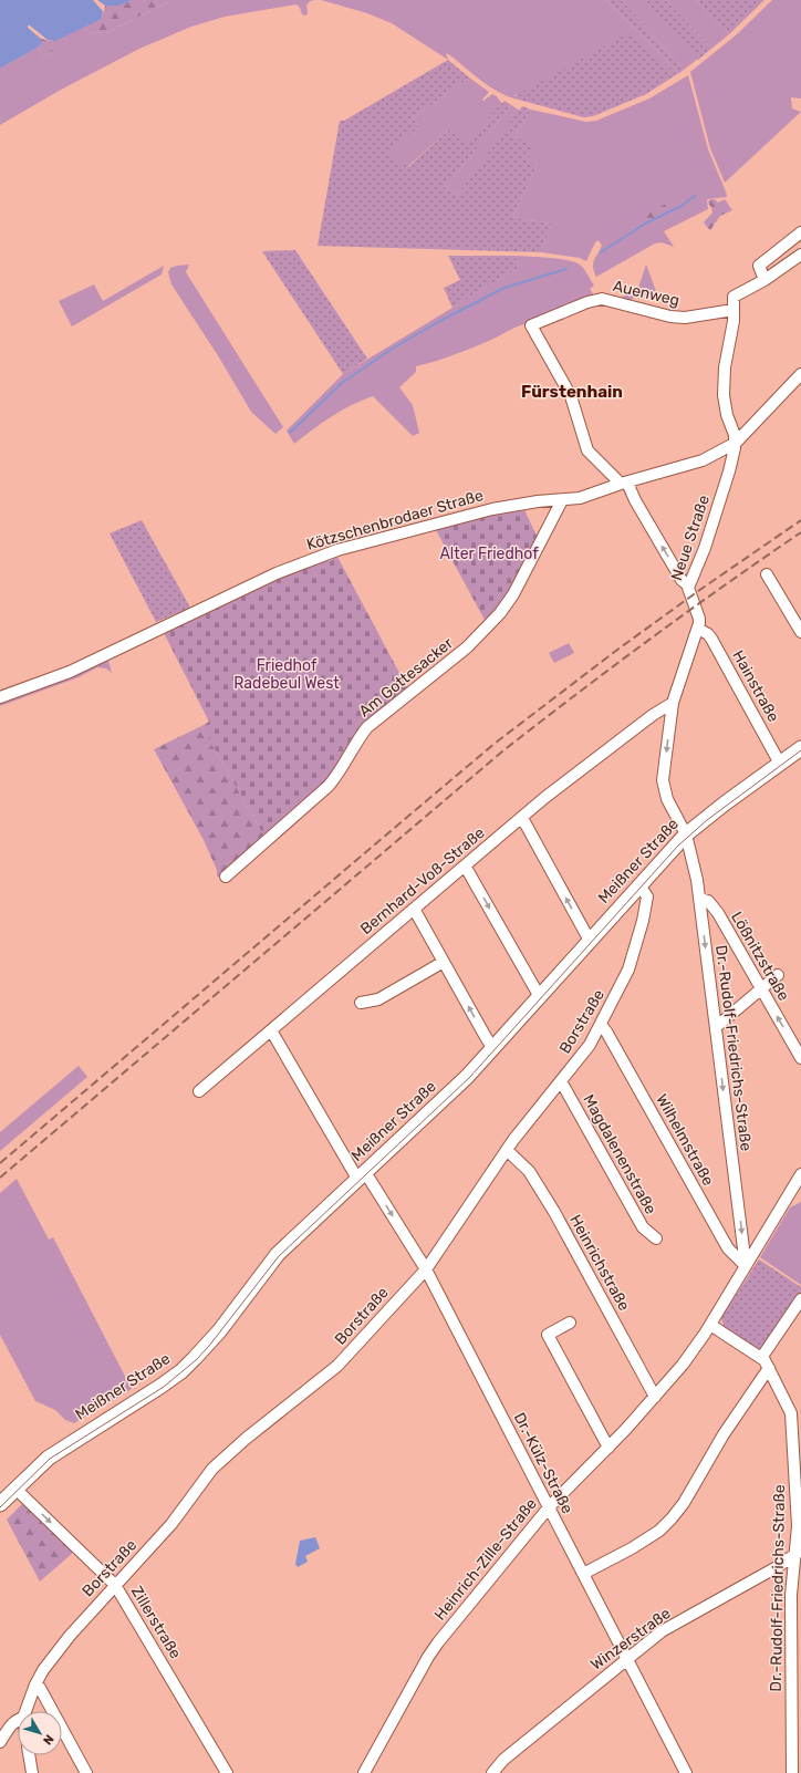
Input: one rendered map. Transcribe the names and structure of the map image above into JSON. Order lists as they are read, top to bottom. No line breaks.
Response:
{"streets":{"main road":["Meißner Straße"],"street":["Auenweg","Kötzschenbrodaer Straße","Neue Straße","Am Gottesacker","Hainstraße","Bernhard-Voß-Straße","Lößnitzstraße","Borstraße","Dr.-Rudolf-Friedrichs-Straße","Wilhelmstraße","Magdalenenstraße","Heinrichstraße","Dr.-Külz-Straße","Heinrich-Zille-Straße","Zillerstraße","Winzerstraße"]},"crossings":[["Auenweg","Kötzschenbrodaer Straße"],["Auenweg","Neue Straße"],["Kötzschenbrodaer Straße","Neue Straße"],["Kötzschenbrodaer Straße","Am Gottesacker"],["Neue Straße","Hainstraße"],["Neue Straße","Meißner Straße"],["Neue Straße","Bernhard-Voß-Straße"],["Neue Straße","Dr.-Rudolf-Friedrichs-Straße"],["Hainstraße","Meißner Straße"],["Meißner Straße","Borstraße"],["Meißner Straße","Dr.-Rudolf-Friedrichs-Straße"],["Meißner Straße","Dr.-Külz-Straße"],["Meißner Straße","Zillerstraße"],["Bernhard-Voß-Straße","Dr.-Külz-Straße"],["Lößnitzstraße","Dr.-Rudolf-Friedrichs-Straße"],["Borstraße","Wilhelmstraße"],["Borstraße","Magdalenenstraße"],["Borstraße","Heinrichstraße"],["Borstraße","Dr.-Külz-Straße"],["Borstraße","Zillerstraße"],["Dr.-Rudolf-Friedrichs-Straße","Wilhelmstraße"],["Dr.-Rudolf-Friedrichs-Straße","Heinrich-Zille-Straße"],["Dr.-Rudolf-Friedrichs-Straße","Winzerstraße"],["Wilhelmstraße","Heinrich-Zille-Straße"],["Heinrichstraße","Heinrich-Zille-Straße"],["Dr.-Külz-Straße","Heinrich-Zille-Straße"],["Dr.-Külz-Straße","Winzerstraße"]],"one_way":["Lößnitzstraße","Dr.-Rudolf-Friedrichs-Straße","Zillerstraße"],"districts":["Fürstenhain"],"parks":["Alter Friedhof","Friedhof Radebeul West"],"north":"bottom right"}
